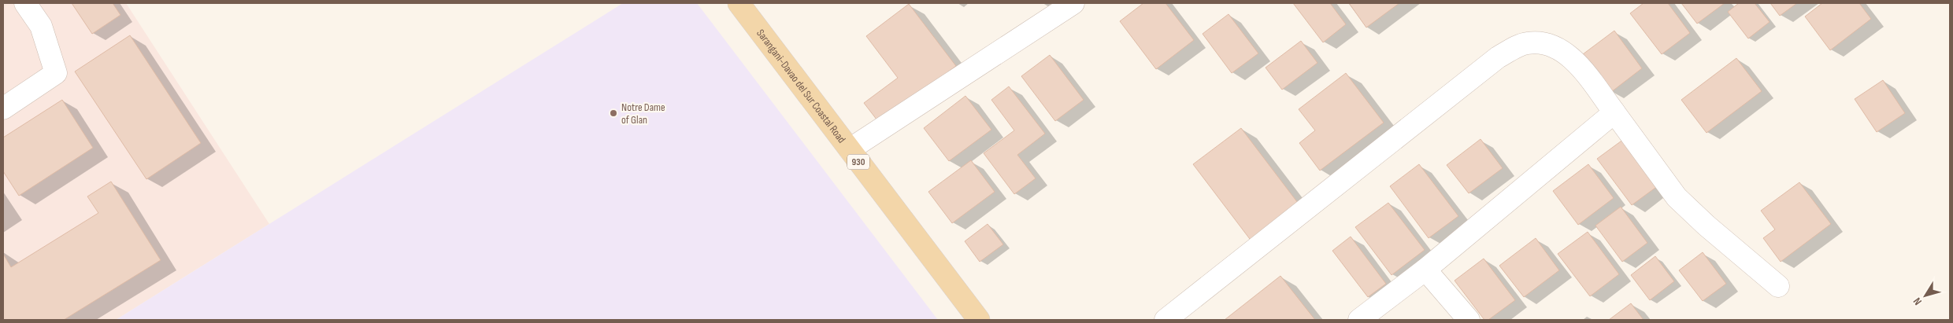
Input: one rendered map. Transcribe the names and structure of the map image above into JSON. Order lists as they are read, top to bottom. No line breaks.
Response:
{"streets":{"main road":["Sarangani-Davao del Sur Coastal Road","930"]},"places":["Notre Dame of Glan"],"north":"bottom left"}
